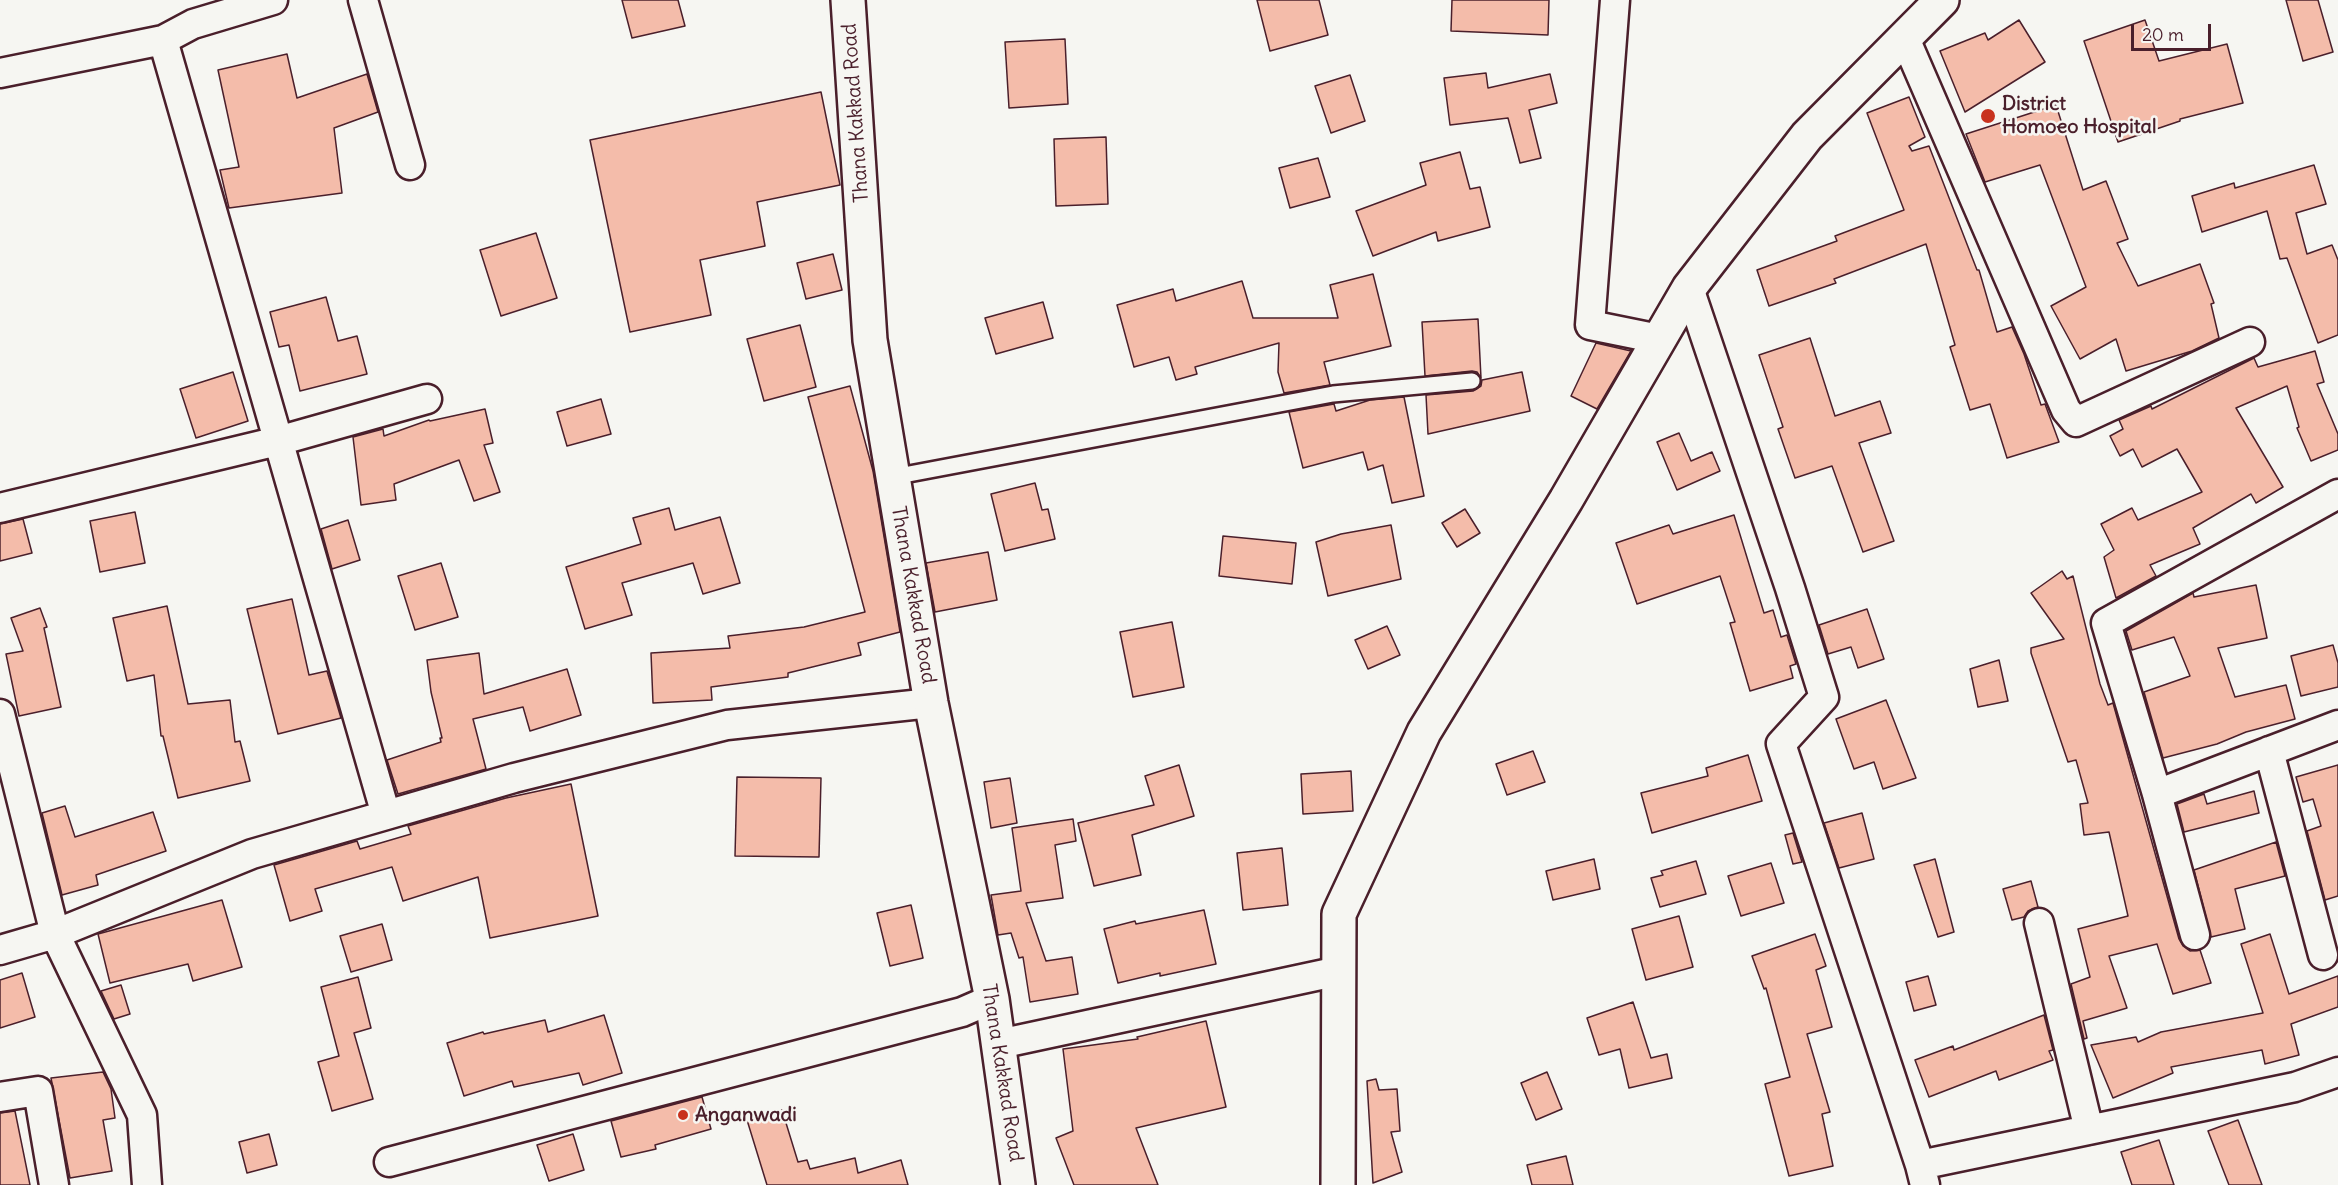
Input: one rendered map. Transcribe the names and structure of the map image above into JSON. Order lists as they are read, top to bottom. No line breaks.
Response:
{"streets":{"main road":["Thana Kakkad Road"]},"places":["District Homoeo Hospital","Anganwadi"],"scale_bar":"20 m"}
